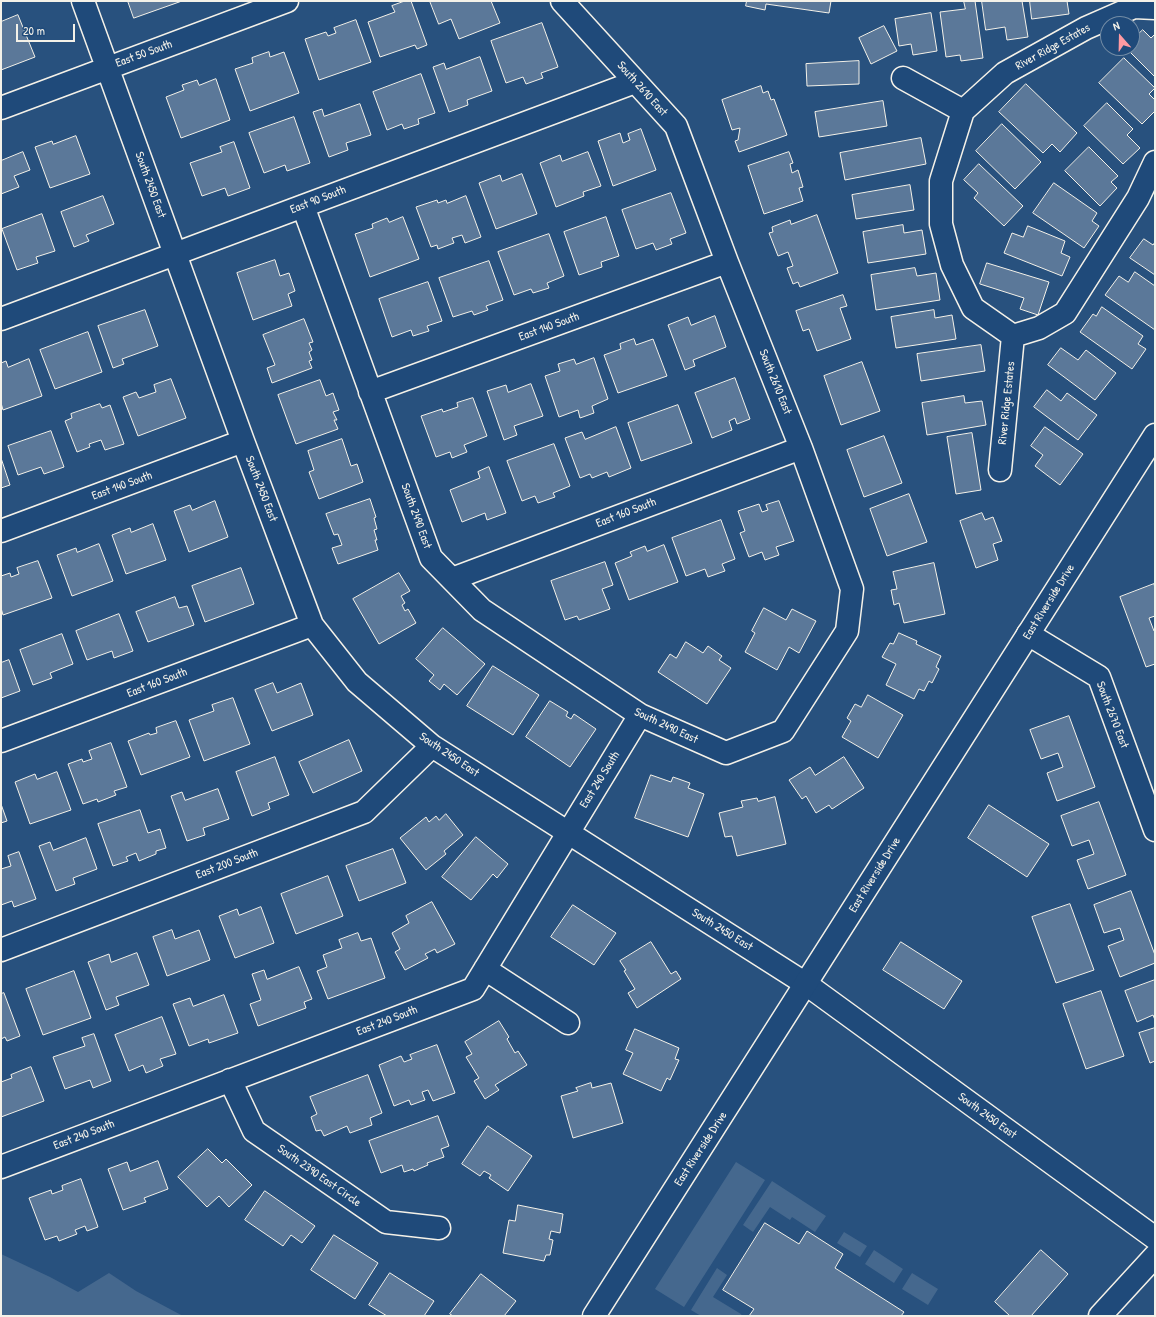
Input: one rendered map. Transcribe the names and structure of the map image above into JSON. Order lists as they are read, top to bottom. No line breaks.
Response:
{"streets":{"street":["River Ridge Estates","East 50 South","South 2610 East","South 2450 East","East 90 South","East 140 South","East 160 South","South 2490 East","East Riverside Drive","South 2670 East","East 240 South","East 200 South","South 2390 East Circle"]},"crossings":[["East 50 South","South 2450 East"],["South 2610 East","East 90 South"],["South 2610 East","East 140 South"],["South 2610 East","East 160 South"],["South 2610 East","South 2490 East"],["South 2450 East","East 90 South"],["South 2450 East","East 140 South"],["South 2450 East","East 160 South"],["South 2450 East","East Riverside Drive"],["South 2450 East","East 240 South"],["South 2450 East","East 200 South"],["East 90 South","South 2490 East"],["East 140 South","South 2490 East"],["East 160 South","South 2490 East"],["South 2490 East","East 240 South"],["East Riverside Drive","South 2670 East"],["East 240 South","South 2390 East Circle"]],"scale_bar":"20 m","north":"top"}
